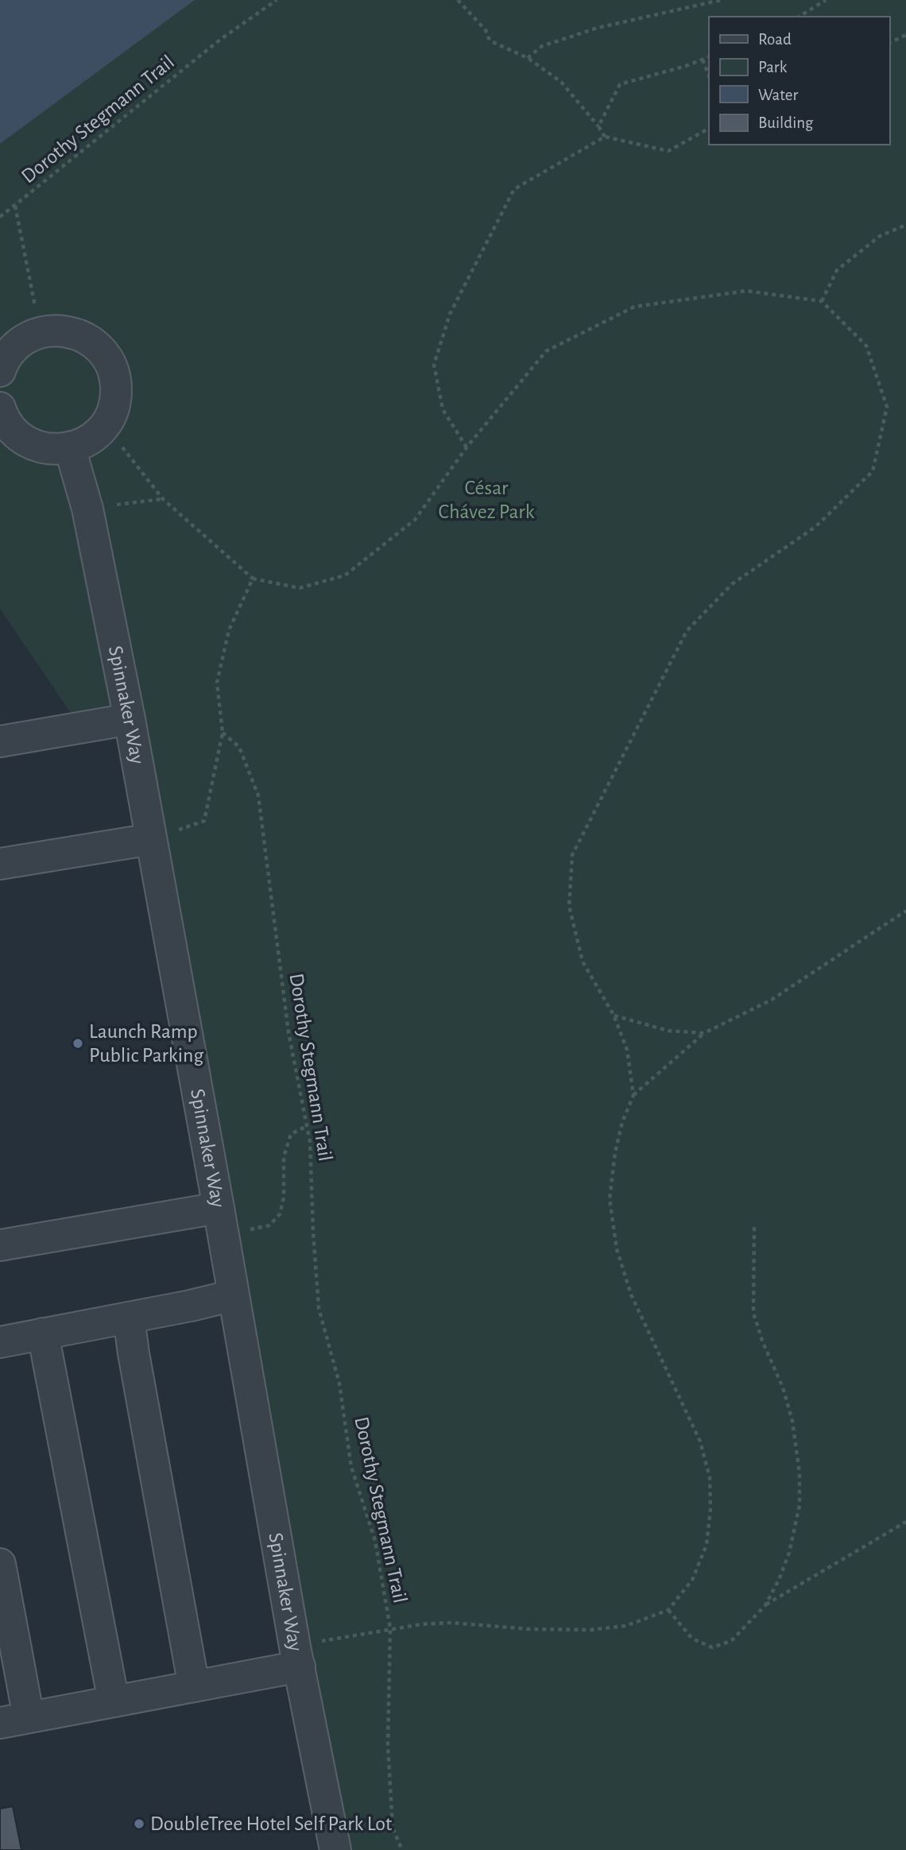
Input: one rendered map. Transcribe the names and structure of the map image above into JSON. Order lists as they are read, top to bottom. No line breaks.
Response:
{"streets":{"street":["Spinnaker Way"],"path":["Dorothy Stegmann Trail"]},"parks":["César Chávez Park"],"places":["Launch Ramp Public Parking","DoubleTree Hotel Self Park Lot"],"legend":["Road","Park","Water","Building"]}
